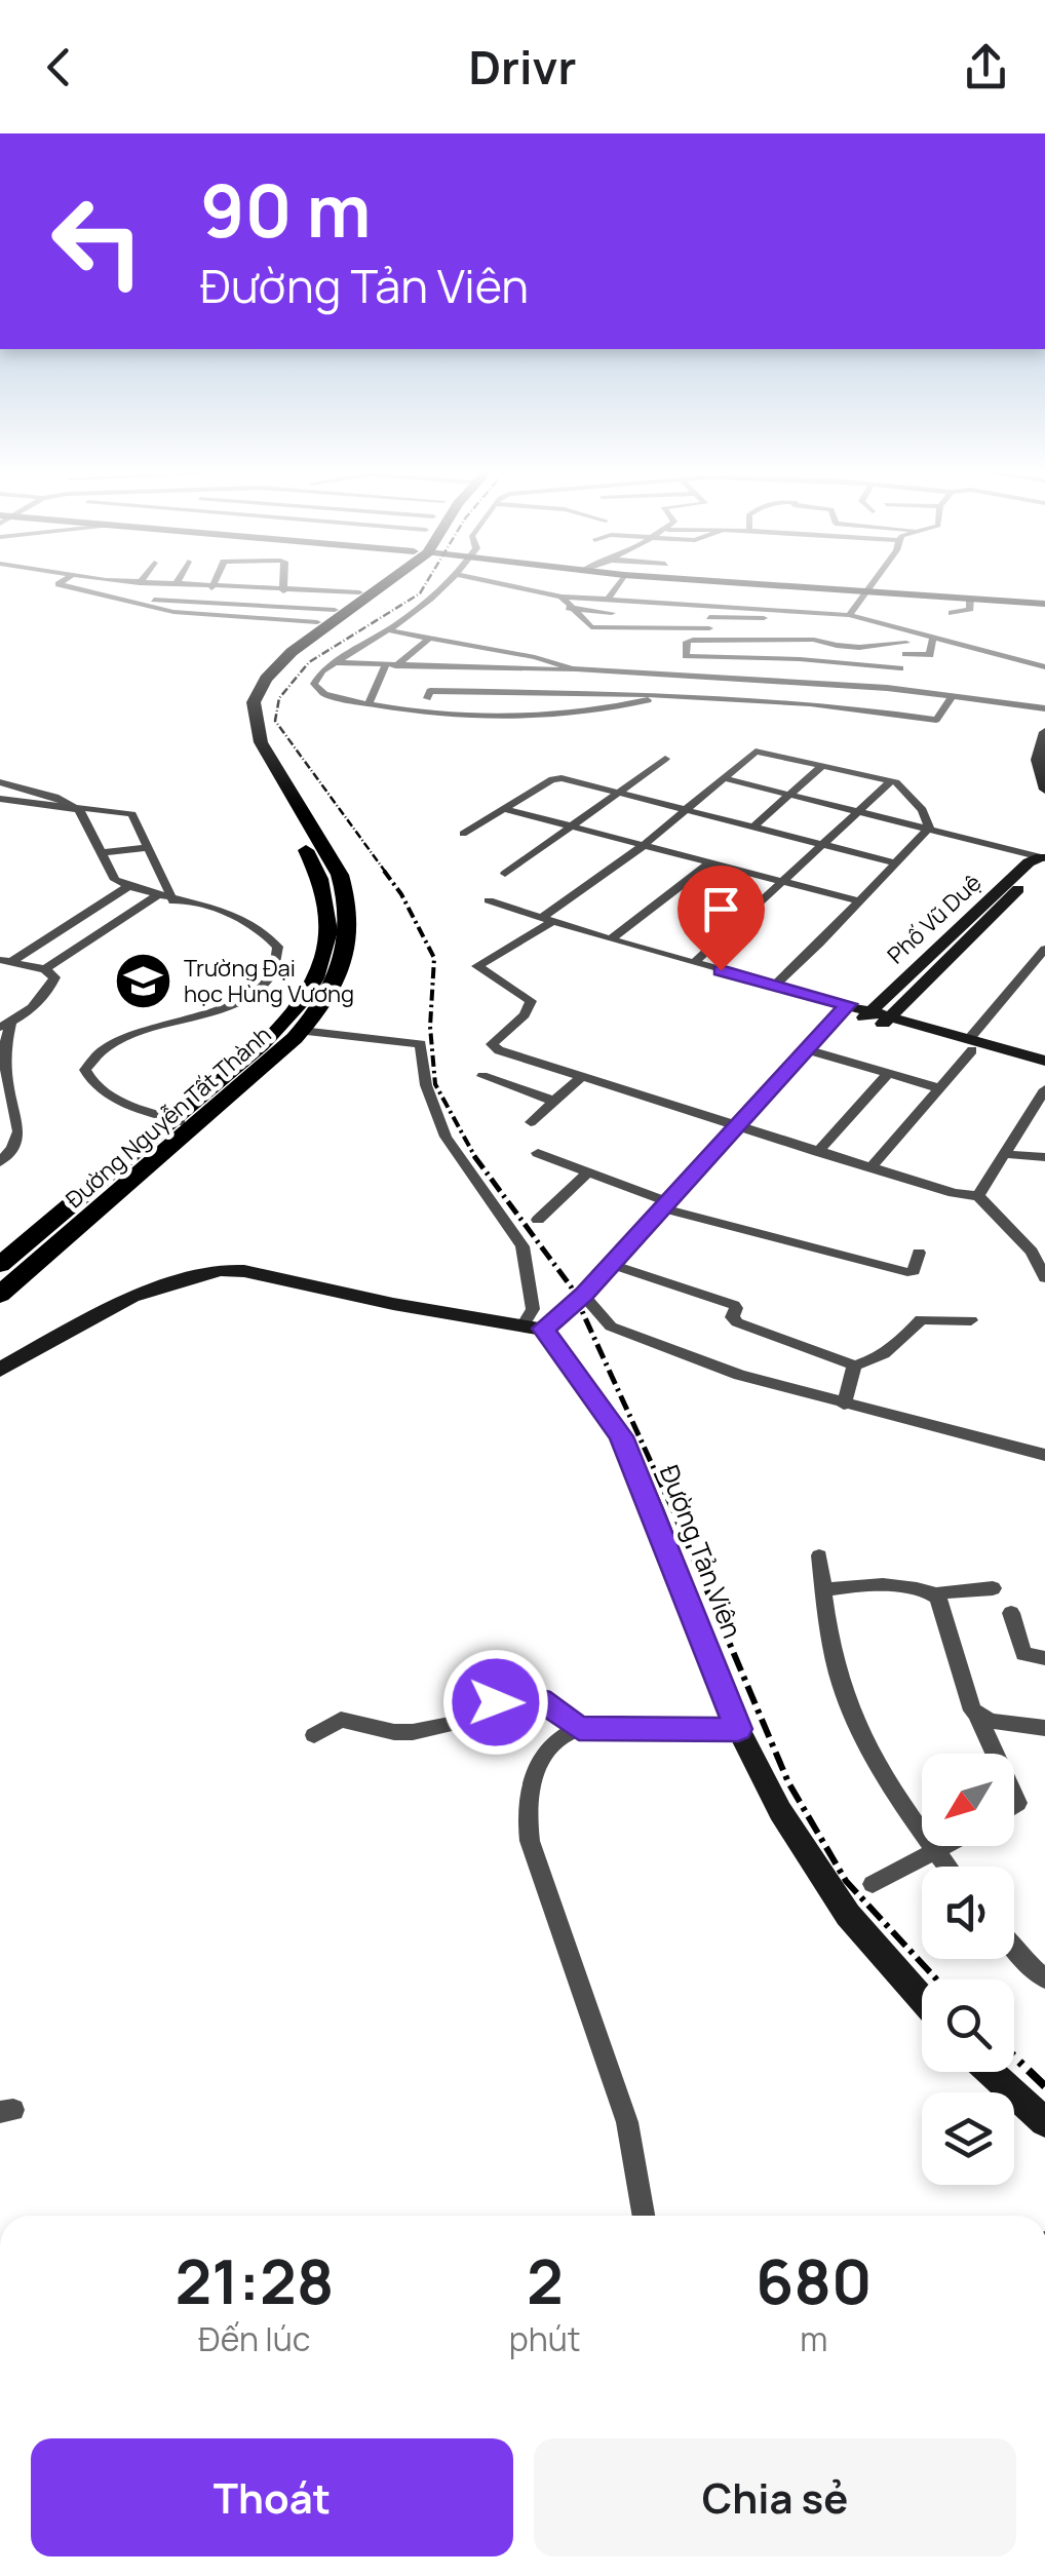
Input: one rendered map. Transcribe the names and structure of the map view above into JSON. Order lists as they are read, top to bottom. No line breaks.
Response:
{"streets":{"main road":["Đường Nguyễn Tất Thành"],"street":["Phố Vũ Duệ","Đường Tản Viên"]},"places":{"school or university":["Trường Đại học Hùng Vương"]},"north":"bottom left","page":{"header":"Drivr","turn":["90 m","Đường Tản Viên"],"eta":["21:28","Đến lúc","2","phút","680","m"],"buttons":["Thoát","Chia sẻ"]}}
